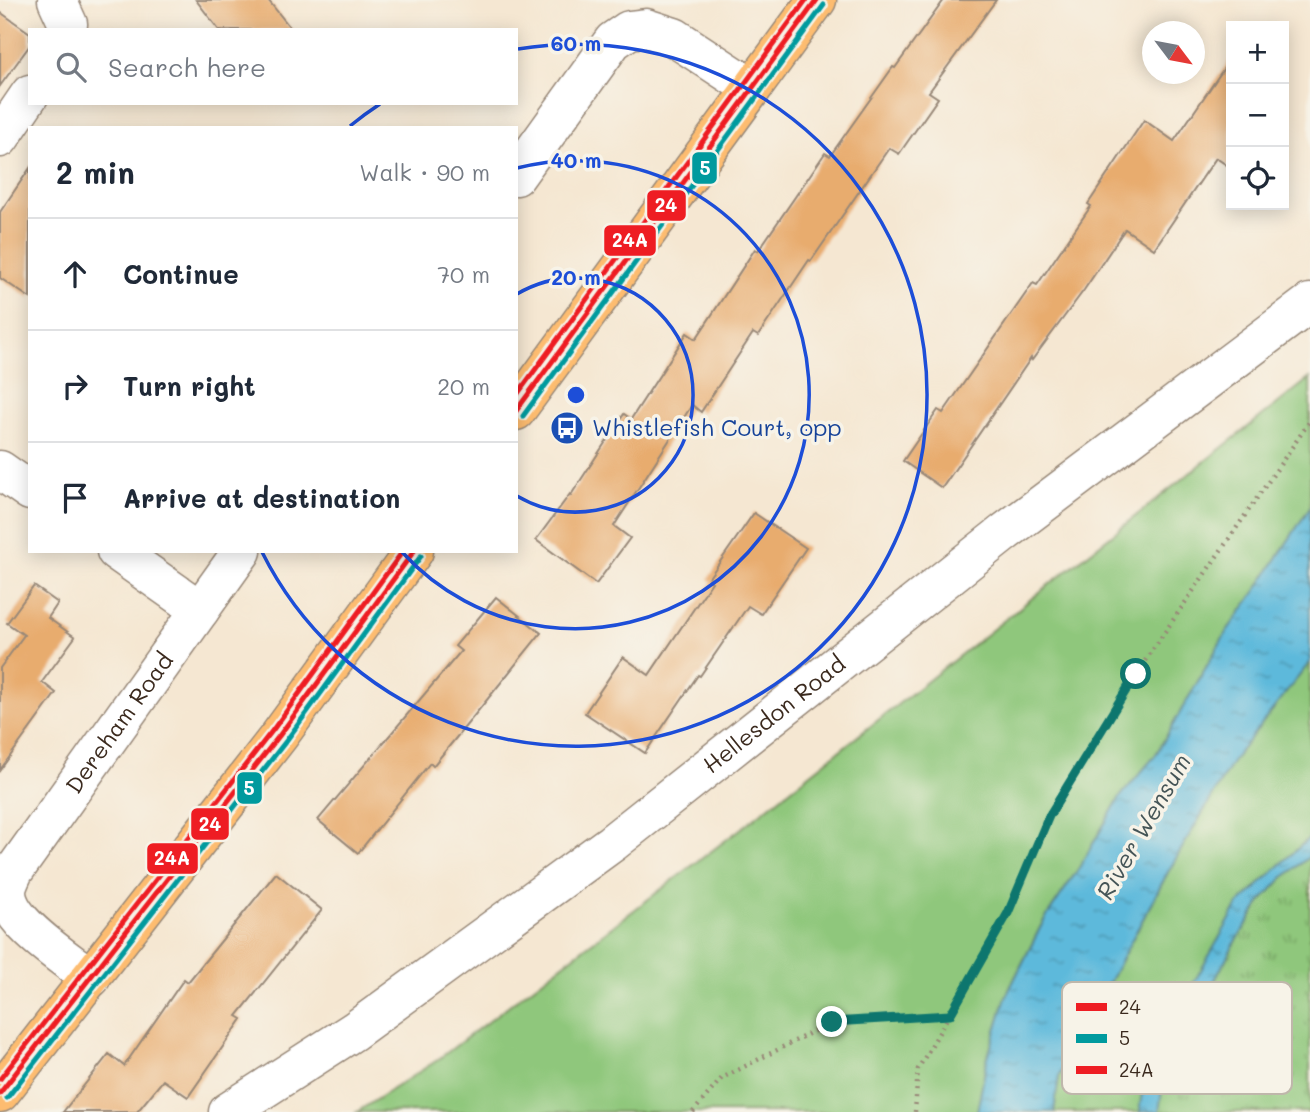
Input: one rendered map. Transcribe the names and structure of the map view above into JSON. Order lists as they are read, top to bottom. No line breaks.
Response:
{"streets":{"street":["Hellesdon Road","Dereham Road"]},"water":["River Wensum"],"places":{"bus stop":["Whistlefish Court, opp"]},"lines":["transit line 24","transit line 24A","transit line 5"],"legend":["24","5","24A"],"north":"bottom right","page":{"map_buttons":["+","−"],"search":"Search here","heading":["2 min","Walk · 90 m"],"list":[["Continue","70 m"],["Turn right","20 m"],"Arrive at destination"]},"rings":["60 m","40 m","20 m"]}
